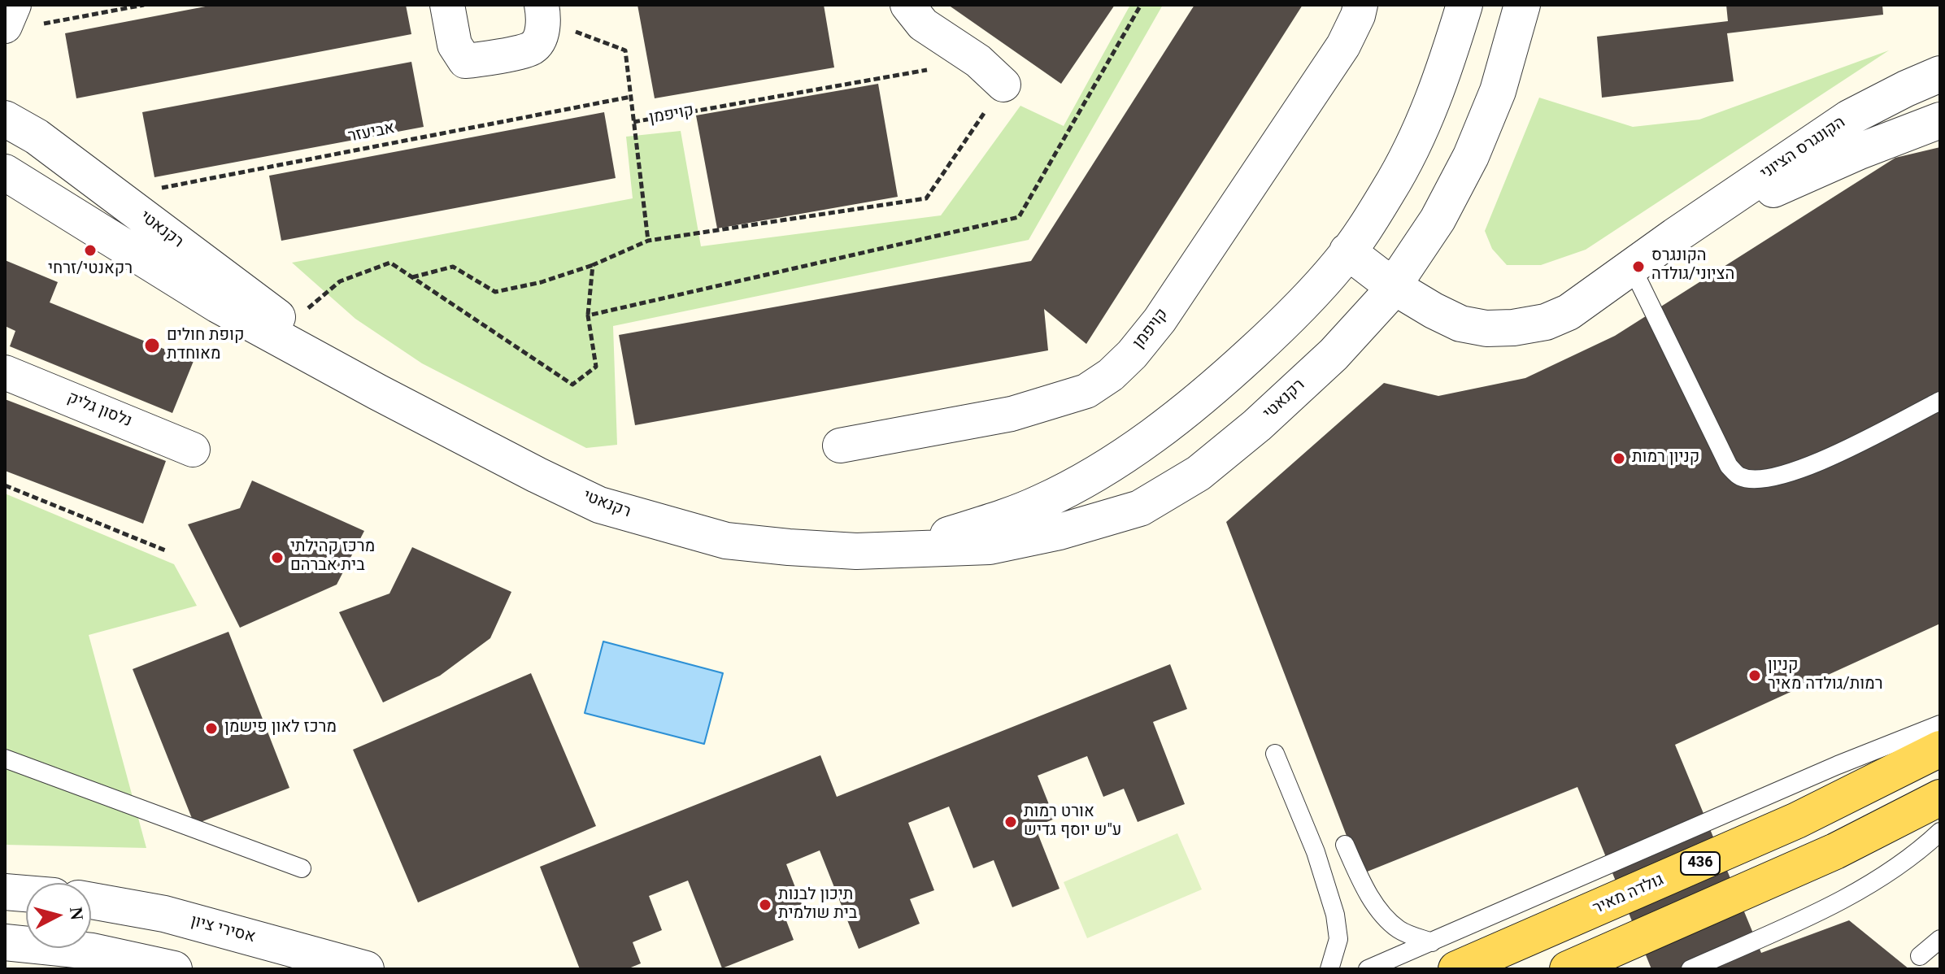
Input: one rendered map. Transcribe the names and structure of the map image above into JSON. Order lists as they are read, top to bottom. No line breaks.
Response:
{"streets":{"main road":["436","גולדה מאיר"],"street":["קויפמן","הקונגרס הציוני","רקנאטי","נלסון גליק","אסירי ציון"],"path":["אביעזר"]},"crossings":[["אביעזר","רקנאטי"],["הקונגרס הציוני","רקנאטי"]],"places":["רקאנטי/זרחי","הקונגרס הציוני/גולדה","קופת חולים מאוחדת","קניון רמות","מרכז קהילתי בית אברהם","קניון רמות/גולדה מאיר","מרכז לאון פישמן","אורט רמות ע\"ש יוסף גדיש","תיכון לבנות בית שולמית"],"north":"right"}
